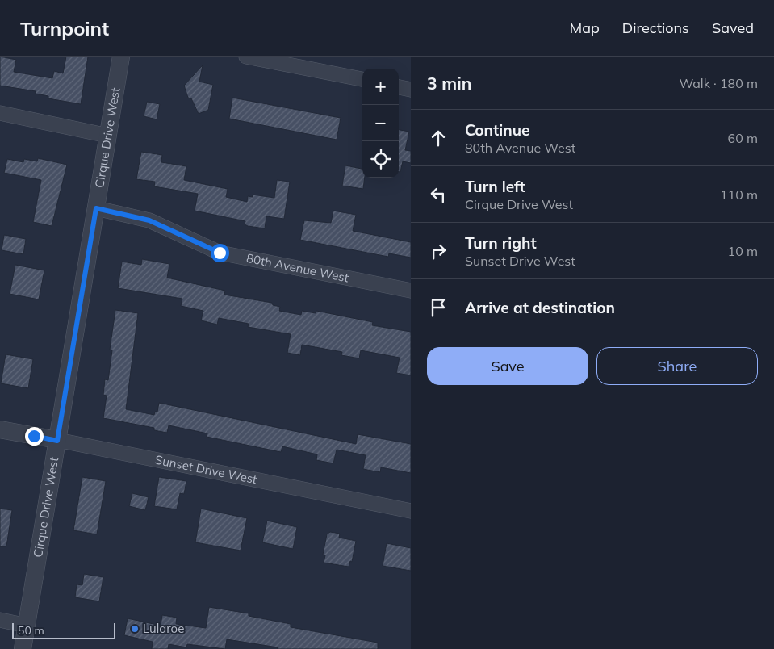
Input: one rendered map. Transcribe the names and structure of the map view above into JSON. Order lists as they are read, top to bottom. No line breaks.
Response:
{"streets":{"street":["Cirque Drive West","80th Avenue West","Sunset Drive West"]},"crossings":[["Cirque Drive West","80th Avenue West"],["Cirque Drive West","Sunset Drive West"]],"places":["Lularoe"],"scale_bar":"50 m","page":{"header":"Turnpoint","nav":["Map","Directions","Saved"],"heading":["3 min","Walk · 180 m"],"map_buttons":["+","−"],"list":[["Continue","80th Avenue West","60 m"],["Turn left","Cirque Drive West","110 m"],["Turn right","Sunset Drive West","10 m"],"Arrive at destination"],"buttons":["Save","Share"],"scale":"50 m"}}
